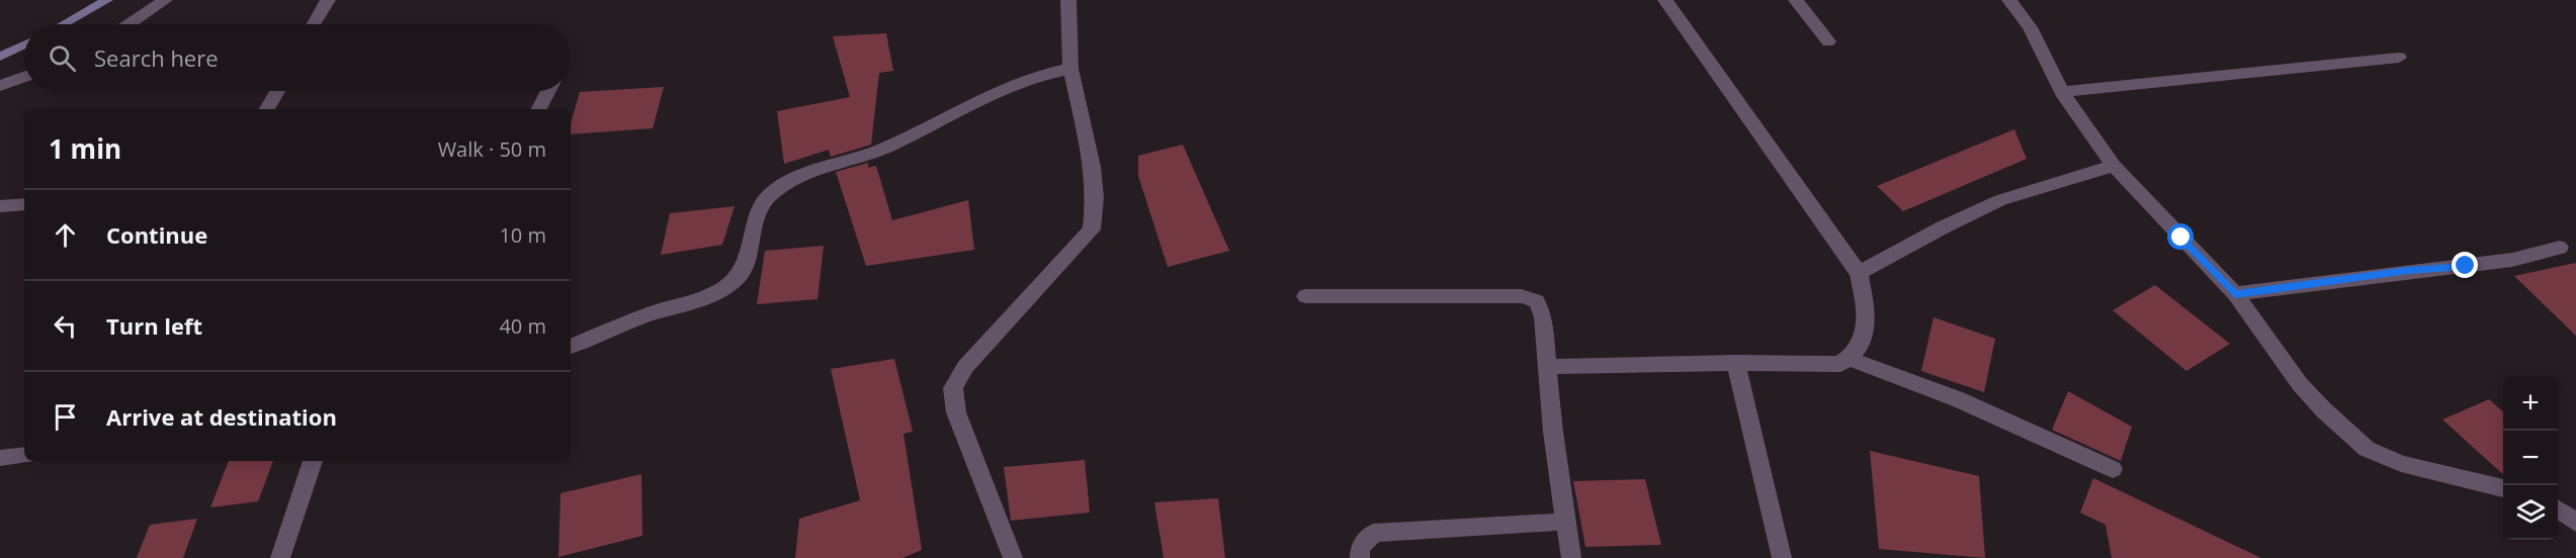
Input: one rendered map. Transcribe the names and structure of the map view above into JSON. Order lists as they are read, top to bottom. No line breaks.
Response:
{"page":{"search":"Search here","heading":["1 min","Walk · 50 m"],"list":[["Continue","10 m"],["Turn left","40 m"],"Arrive at destination"],"map_buttons":["+","−"]}}
